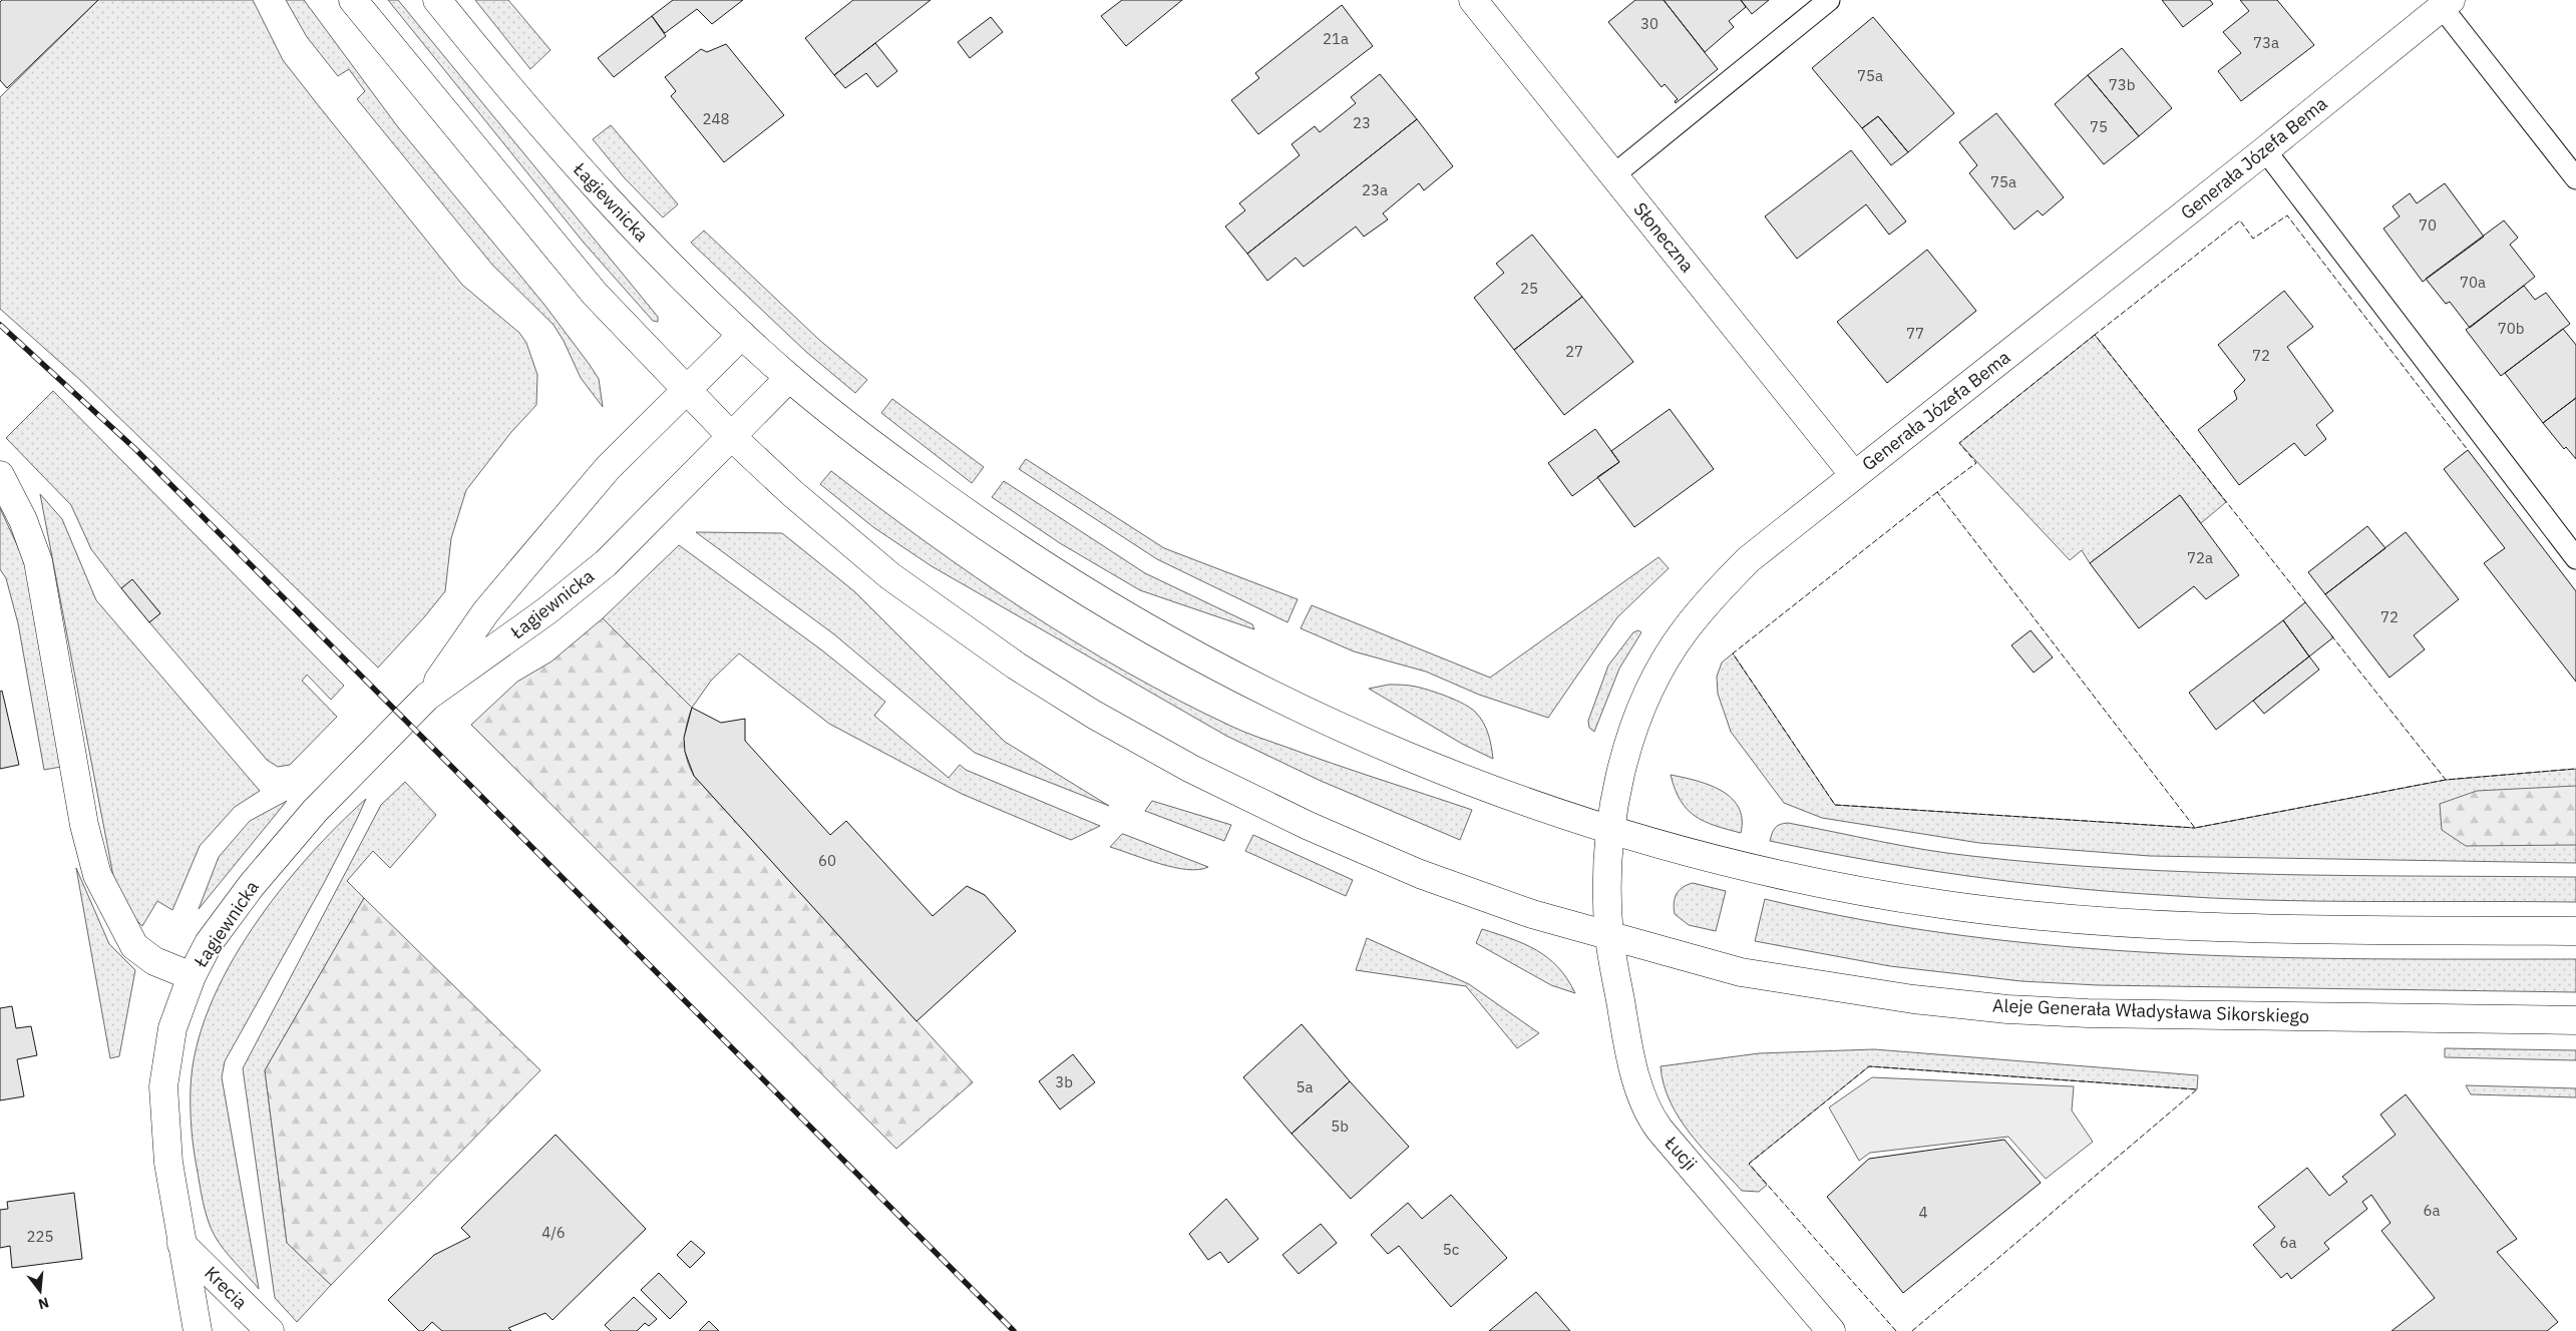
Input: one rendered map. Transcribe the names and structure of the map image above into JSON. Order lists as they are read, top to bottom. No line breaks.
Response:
{"streets":{"main road":["Generała Józefa Bema","Łagiewnicka","Słoneczna","Aleje Generała Władysława Sikorskiego","Łucji","Krecia"]},"crossings":[["Generała Józefa Bema","Słoneczna"],["Generała Józefa Bema","Aleje Generała Władysława Sikorskiego"],["Generała Józefa Bema","Łucji"],["Łagiewnicka","Aleje Generała Władysława Sikorskiego"],["Łagiewnicka","Krecia"],["Aleje Generała Władysława Sikorskiego","Łucji"]],"house_numbers":["30","21a","73a","75a","73b","248","23","75","75a","23a","70","70a","25","70b","77","27","72","72a","72","60","3b","5a","5b","6a","4","4/6","225","6a","5c"],"north":"bottom"}
